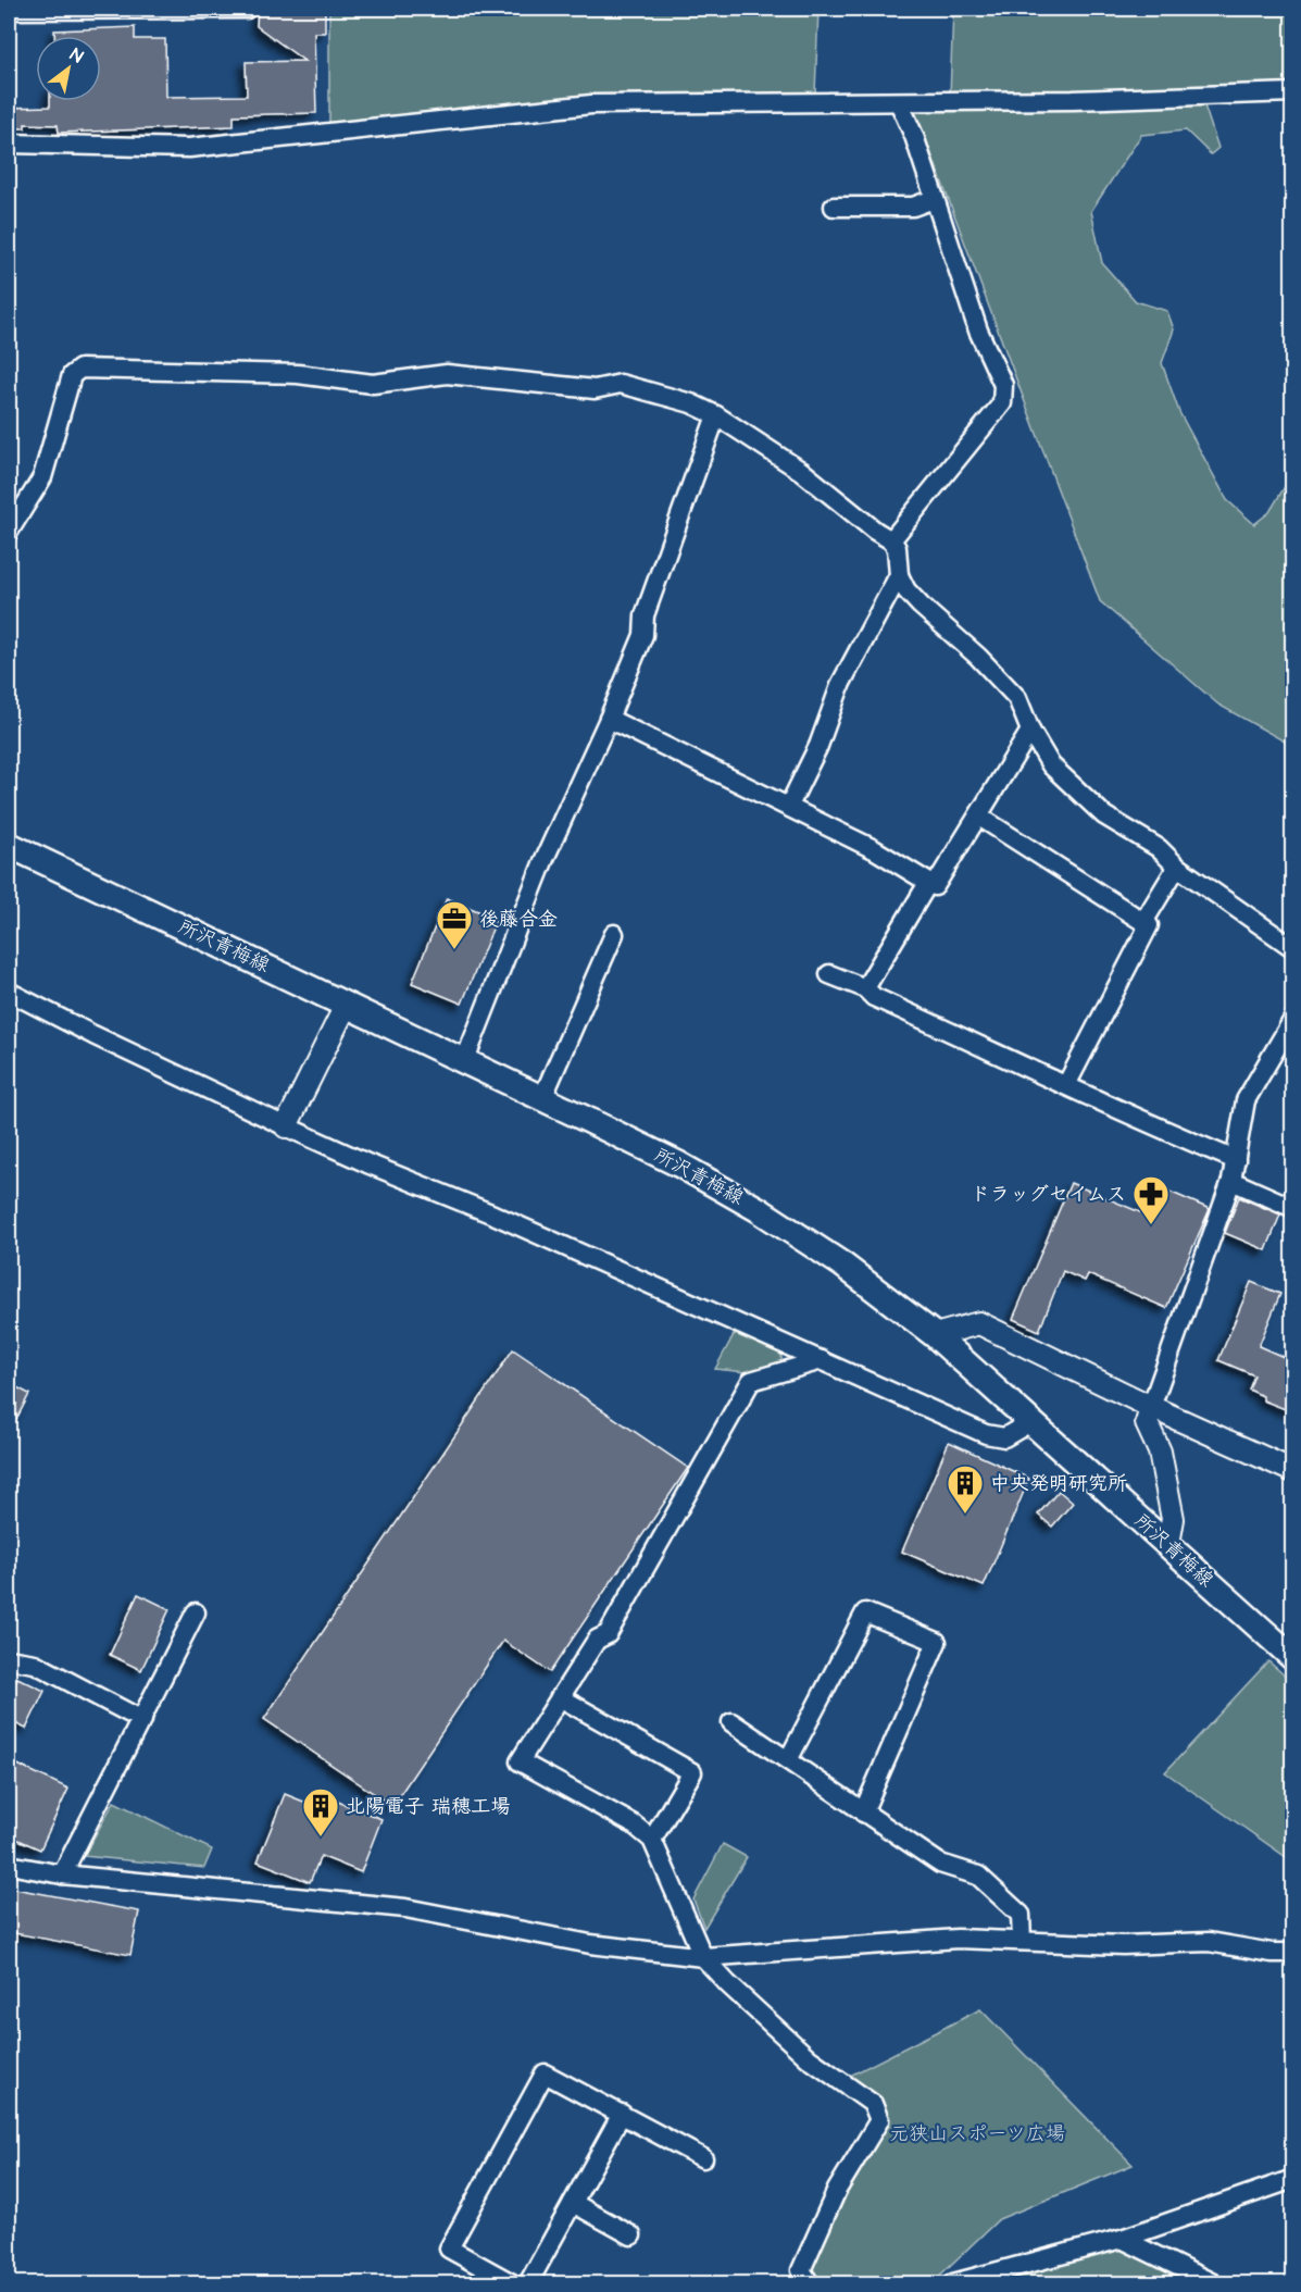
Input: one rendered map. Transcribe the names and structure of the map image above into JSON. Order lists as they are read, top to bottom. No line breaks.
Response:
{"streets":{"main road":["所沢青梅線"]},"parks":["元狭山スポーツ広場"],"places":{"office":["後藤合金"],"pharmacy":["ドラッグセイムス"],"building":["中央発明研究所","北陽電子 瑞穂工場"]},"north":"top right"}
